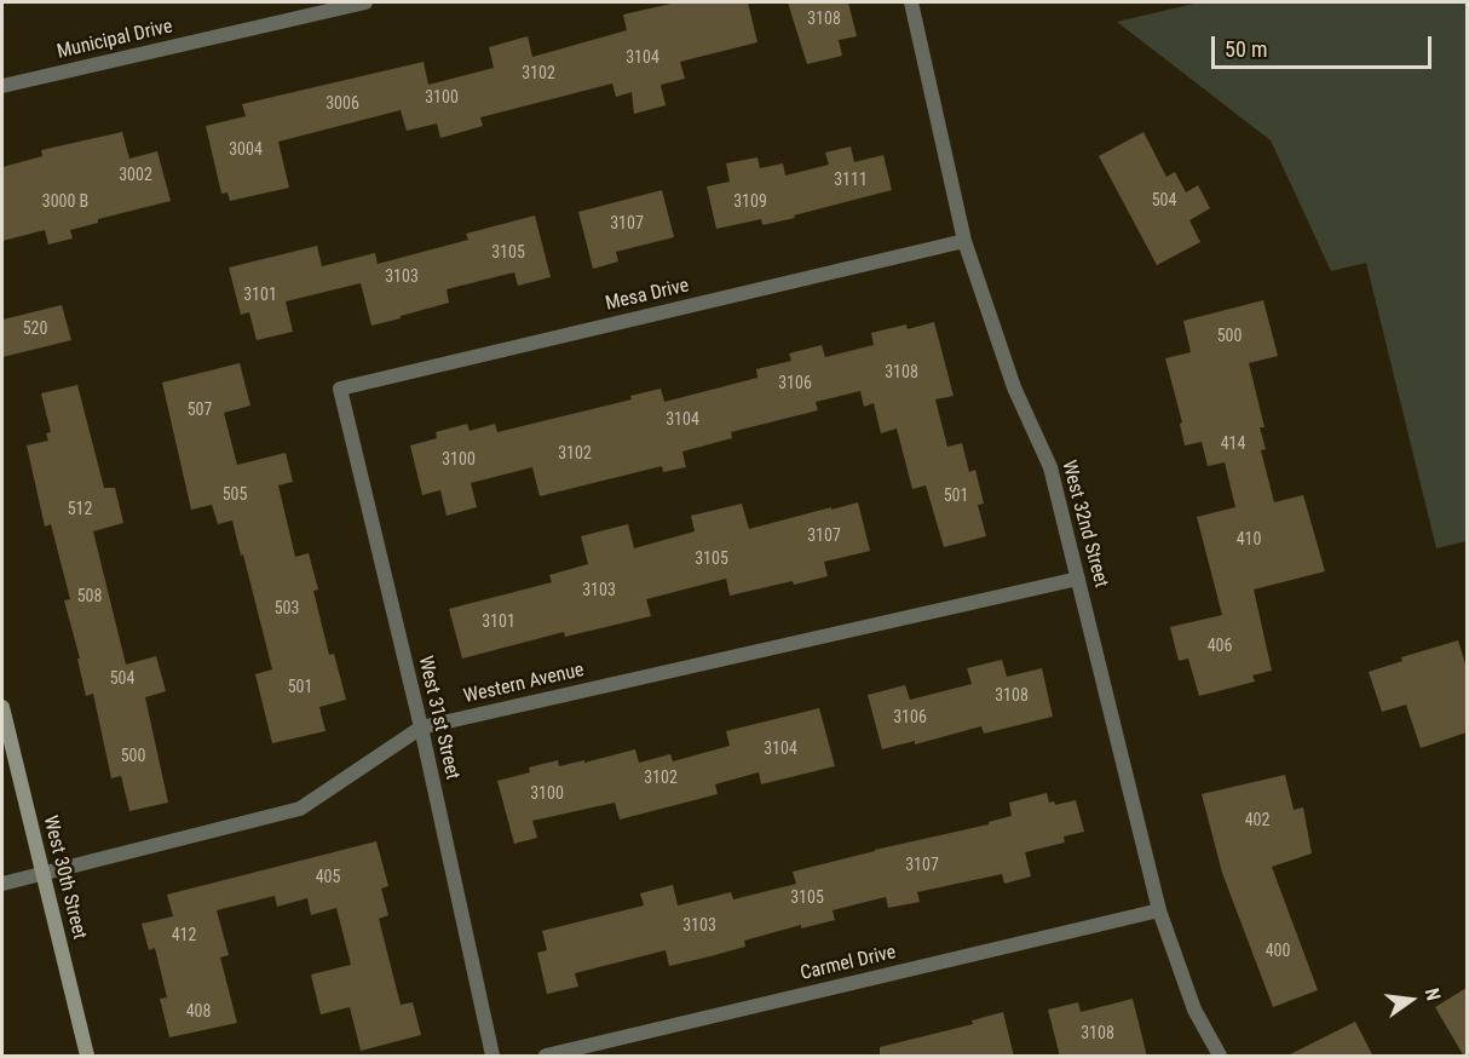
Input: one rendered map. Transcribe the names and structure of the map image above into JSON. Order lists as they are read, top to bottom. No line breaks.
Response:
{"streets":{"main road":["West 30th Street"],"street":["Municipal Drive","Mesa Drive","West 32nd Street","Western Avenue","West 31st Street","Carmel Drive"]},"crossings":[["Mesa Drive","West 32nd Street"],["Mesa Drive","West 31st Street"],["West 32nd Street","Western Avenue"],["West 32nd Street","Carmel Drive"],["Western Avenue","West 31st Street"],["Western Avenue","West 30th Street"]],"house_numbers":["3108","3104","3102","3100","3006","3004","3002","3111","504","3000 B","3109","3107","3105","3103","3101","520","500","3108","3106","507","3104","414","3102","3100","505","501","512","3107","410","3105","3103","508","503","3101","406","504","501","3108","3106","3104","500","3102","3100","402","3107","405","3105","3103","412","400","408","3108"],"scale_bar":"50 m","north":"right"}
